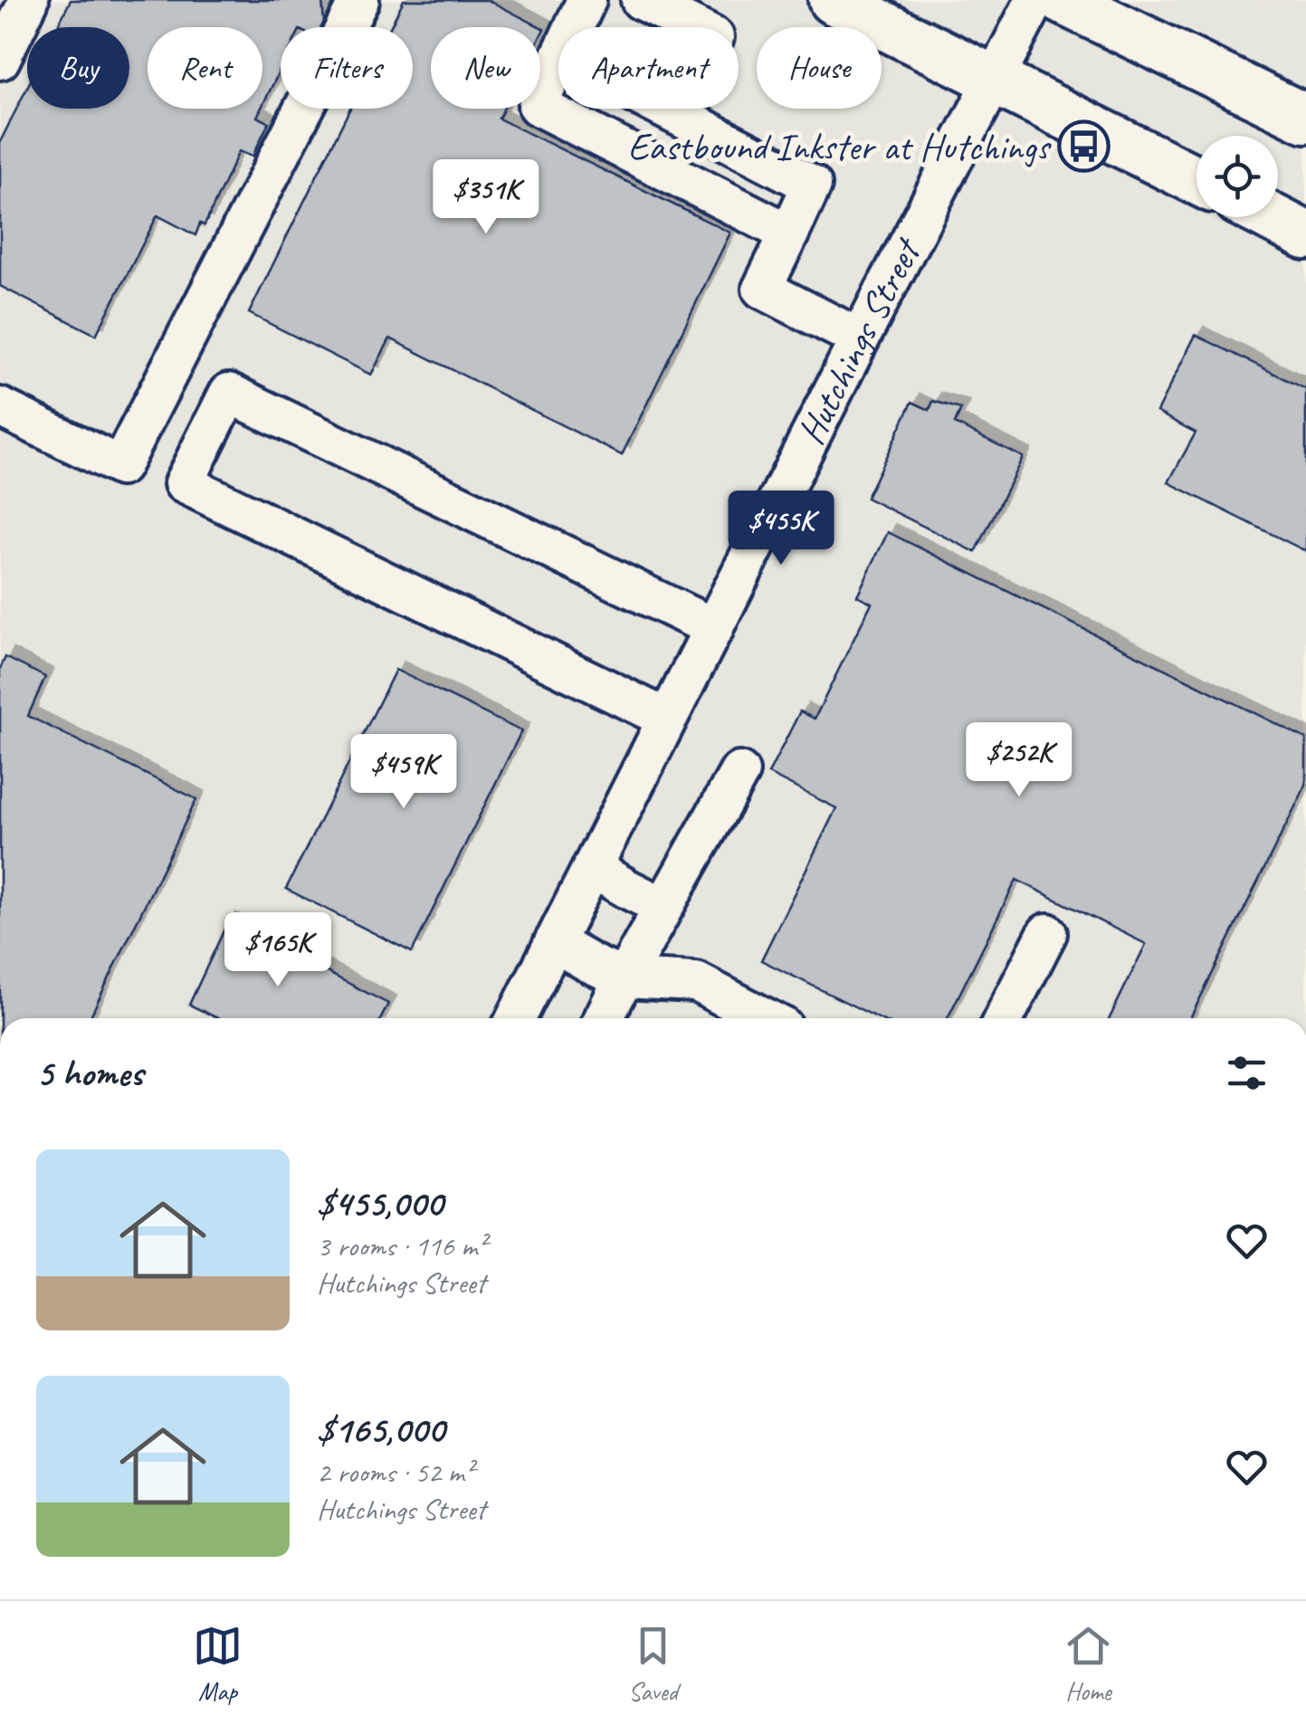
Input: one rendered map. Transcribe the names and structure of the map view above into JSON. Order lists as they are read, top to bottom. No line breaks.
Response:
{"streets":{"street":["Hutchings Street"]},"places":{"bus stop":["Eastbound Inkster at Hutchings"]},"page":{"chip":["Buy","Rent","Filters","New","Apartment","House"],"price":["$351K","$455K","$252K","$459K","$165K"],"heading":"5 homes","list":[{"name":"$455,000","note":"3 rooms · 116 m² · Hutchings Street"},{"name":"$165,000","note":"2 rooms · 52 m² · Hutchings Street"}],"tabs":["Map","Saved","Home"]}}
